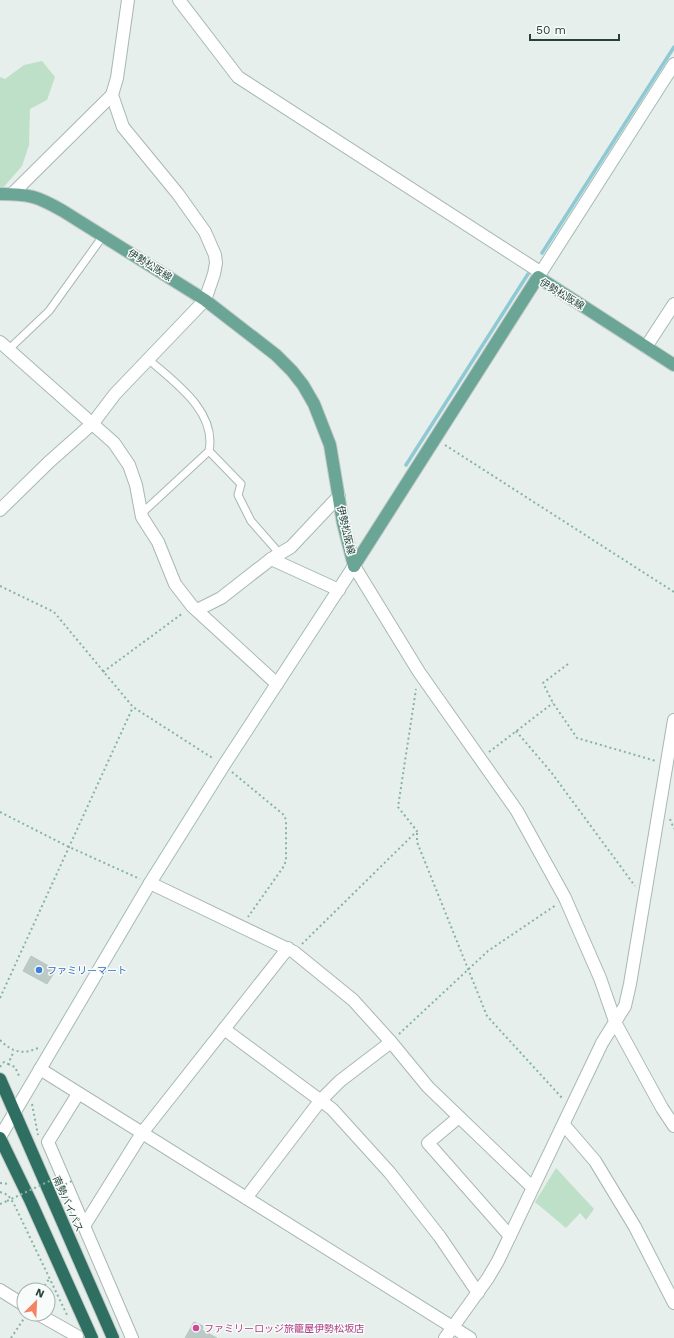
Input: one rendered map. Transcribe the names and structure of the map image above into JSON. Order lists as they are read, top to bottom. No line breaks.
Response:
{"streets":{"highway":["南勢バイパス"],"main road":["伊勢松阪線"]},"places":["ファミリーマート","ファミリーロッジ旅籠屋伊勢松坂店"],"scale_bar":"50 m","north":"top right"}
